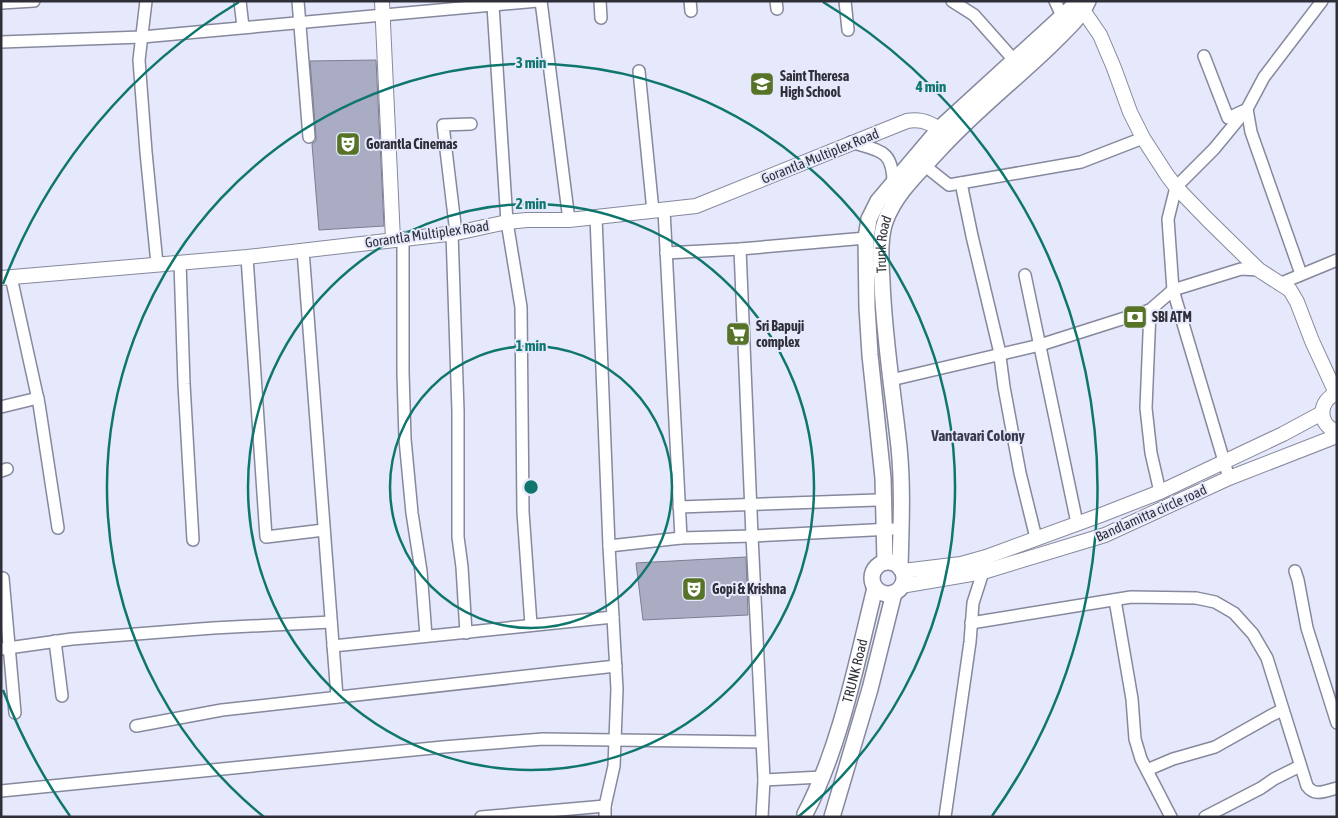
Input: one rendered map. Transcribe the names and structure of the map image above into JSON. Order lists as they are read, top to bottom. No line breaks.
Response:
{"streets":{"main road":["Trunk Road","TRUNK Road"],"street":["Gorantla Multiplex Road","Bandlamitta circle road"]},"crossings":[["Gorantla Multiplex Road","Trunk Road"],["Trunk Road","TRUNK Road"]],"districts":["Vantavari Colony"],"places":{"school or university":["Saint Theresa High School"],"theatre":["Gorantla Cinemas","Gopi & Krishna"],"bank":["SBI ATM"],"supermarket":["Sri Bapuji complex"]},"rings":["3 min","4 min","2 min","1 min"]}
